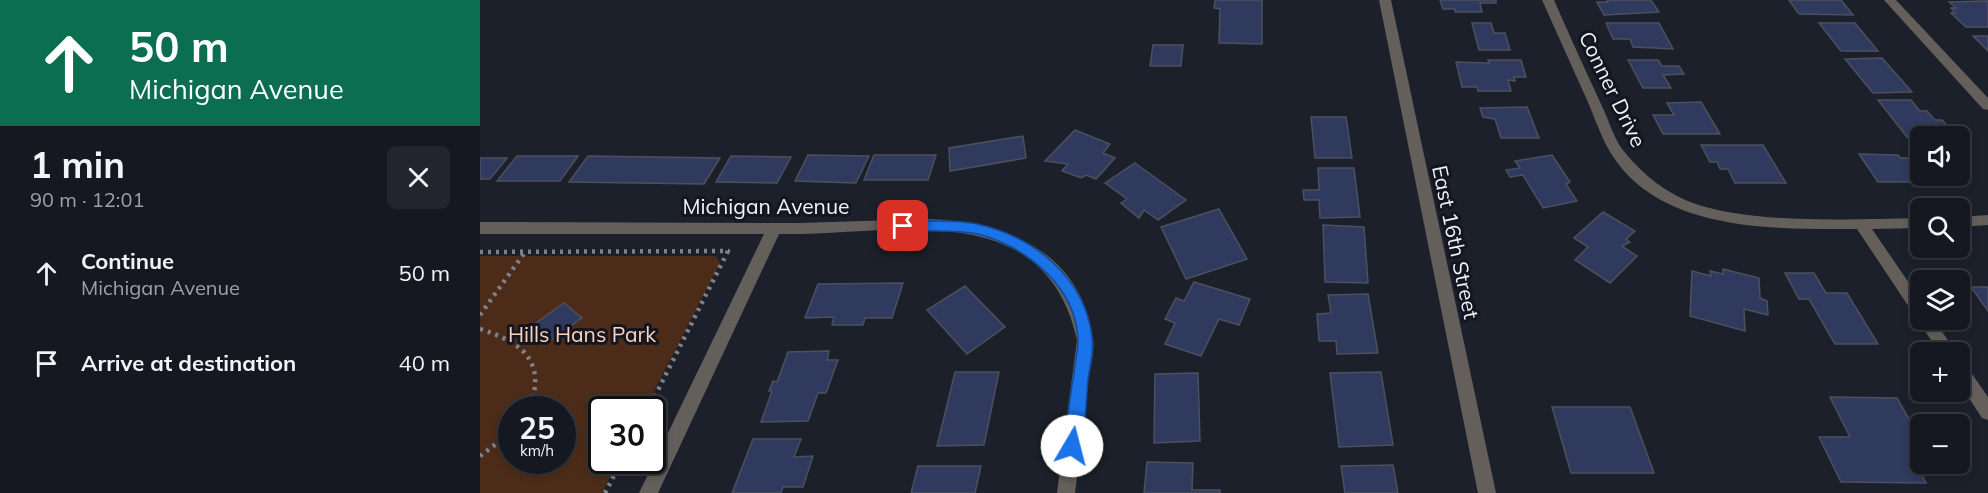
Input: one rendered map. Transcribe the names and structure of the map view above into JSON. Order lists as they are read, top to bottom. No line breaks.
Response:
{"streets":{"street":["Conner Drive","Michigan Avenue","East 16th Street"]},"parks":["Hills Hans Park"],"page":{"turn":["50 m","Michigan Avenue"],"heading":["1 min","90 m · 12:01"],"map_buttons":["+","−"],"list":[{"name":"Continue","note":"Michigan Avenue","value":"50 m"},{"name":"Arrive at destination","value":"40 m"}],"speed":"25 km/h","limit":"30"}}
